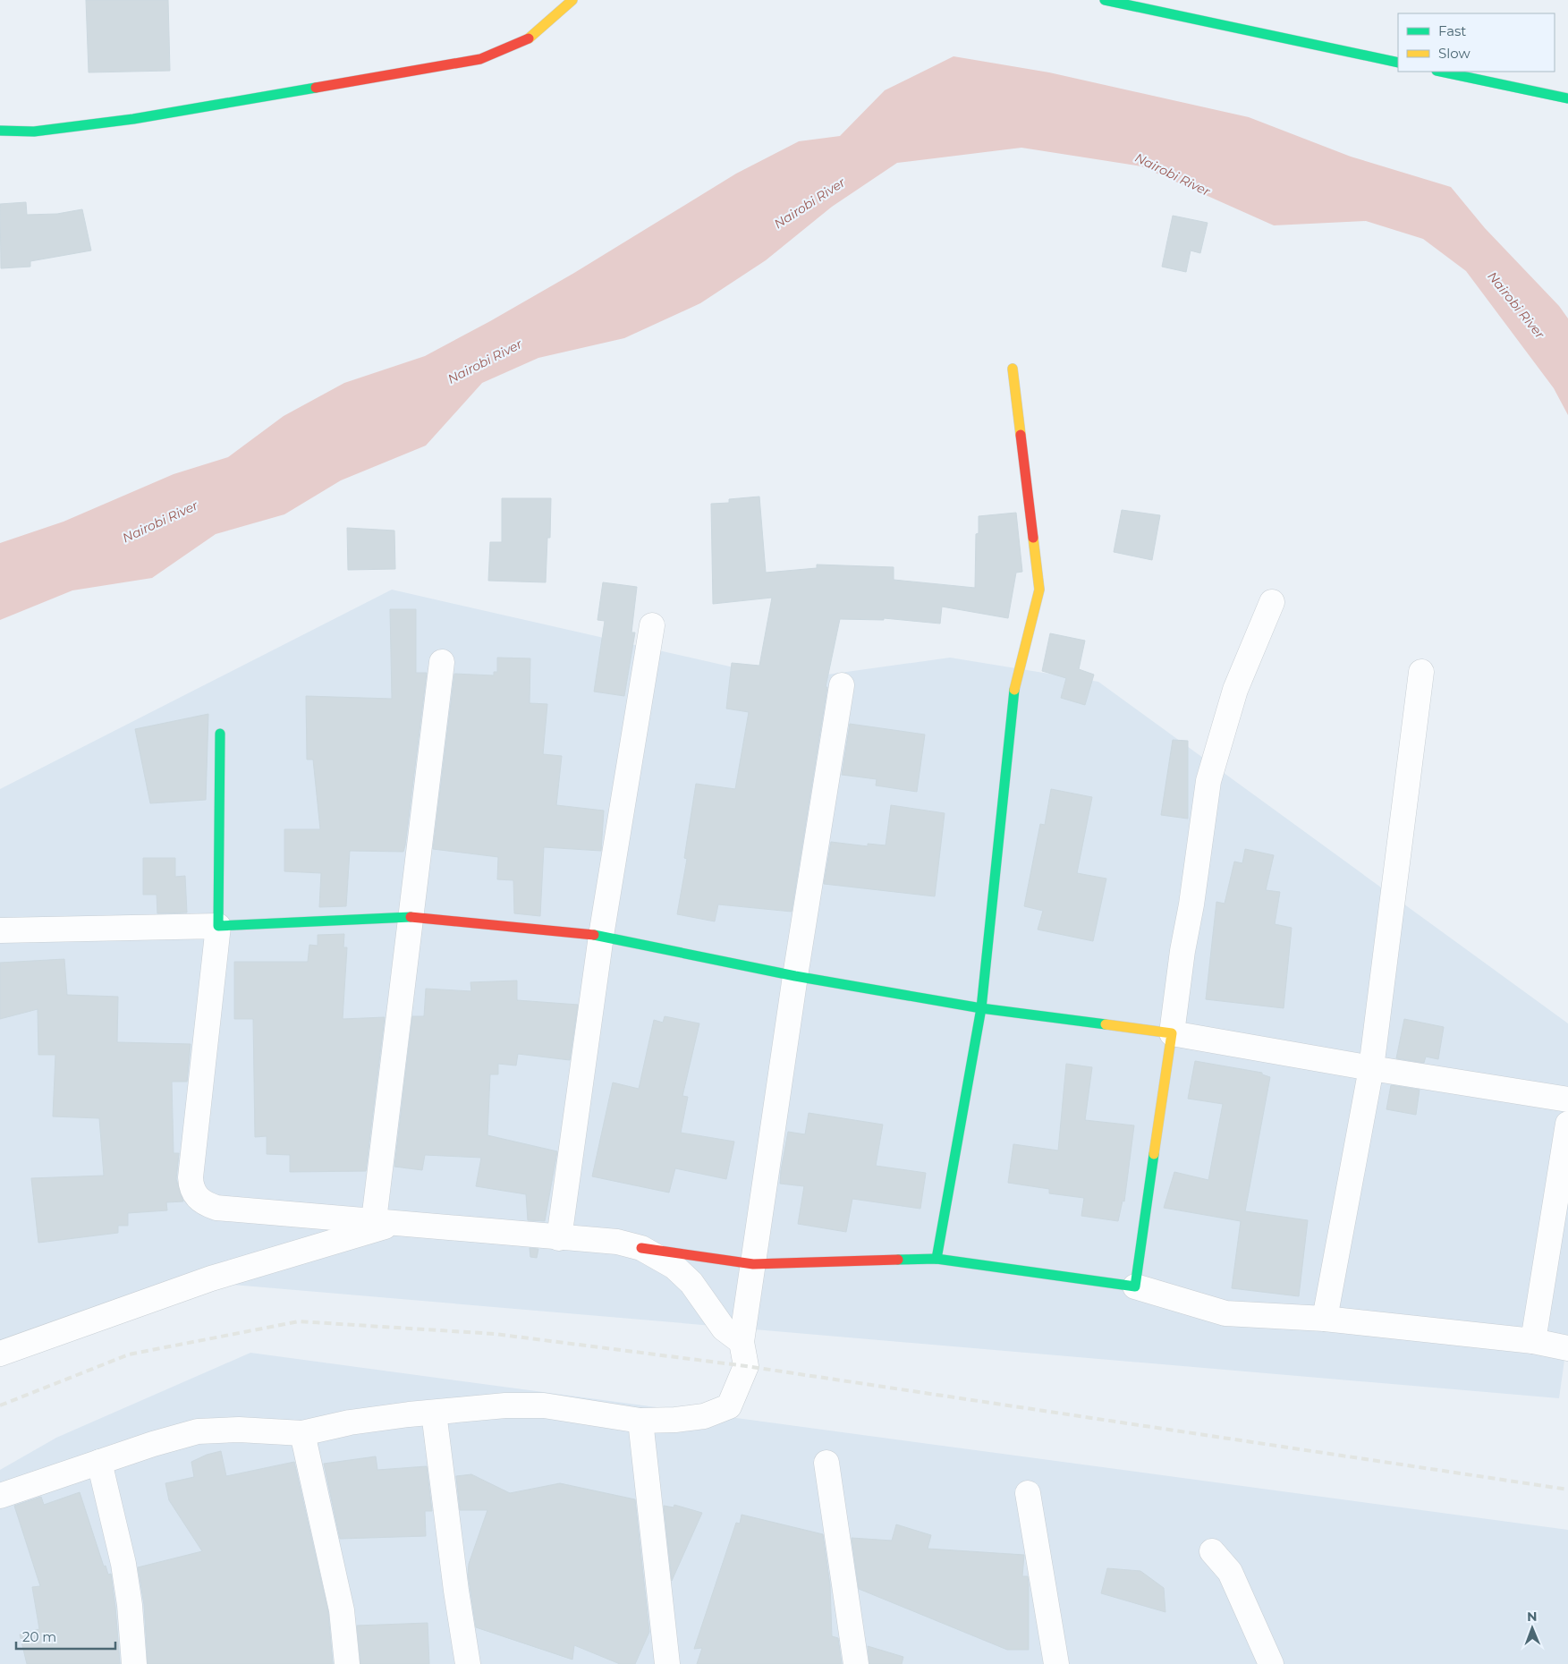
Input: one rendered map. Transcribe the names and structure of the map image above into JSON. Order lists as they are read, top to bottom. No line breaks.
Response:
{"water":["Nairobi River"],"legend":["Fast","Slow"],"scale_bar":"20 m","north":"top"}
